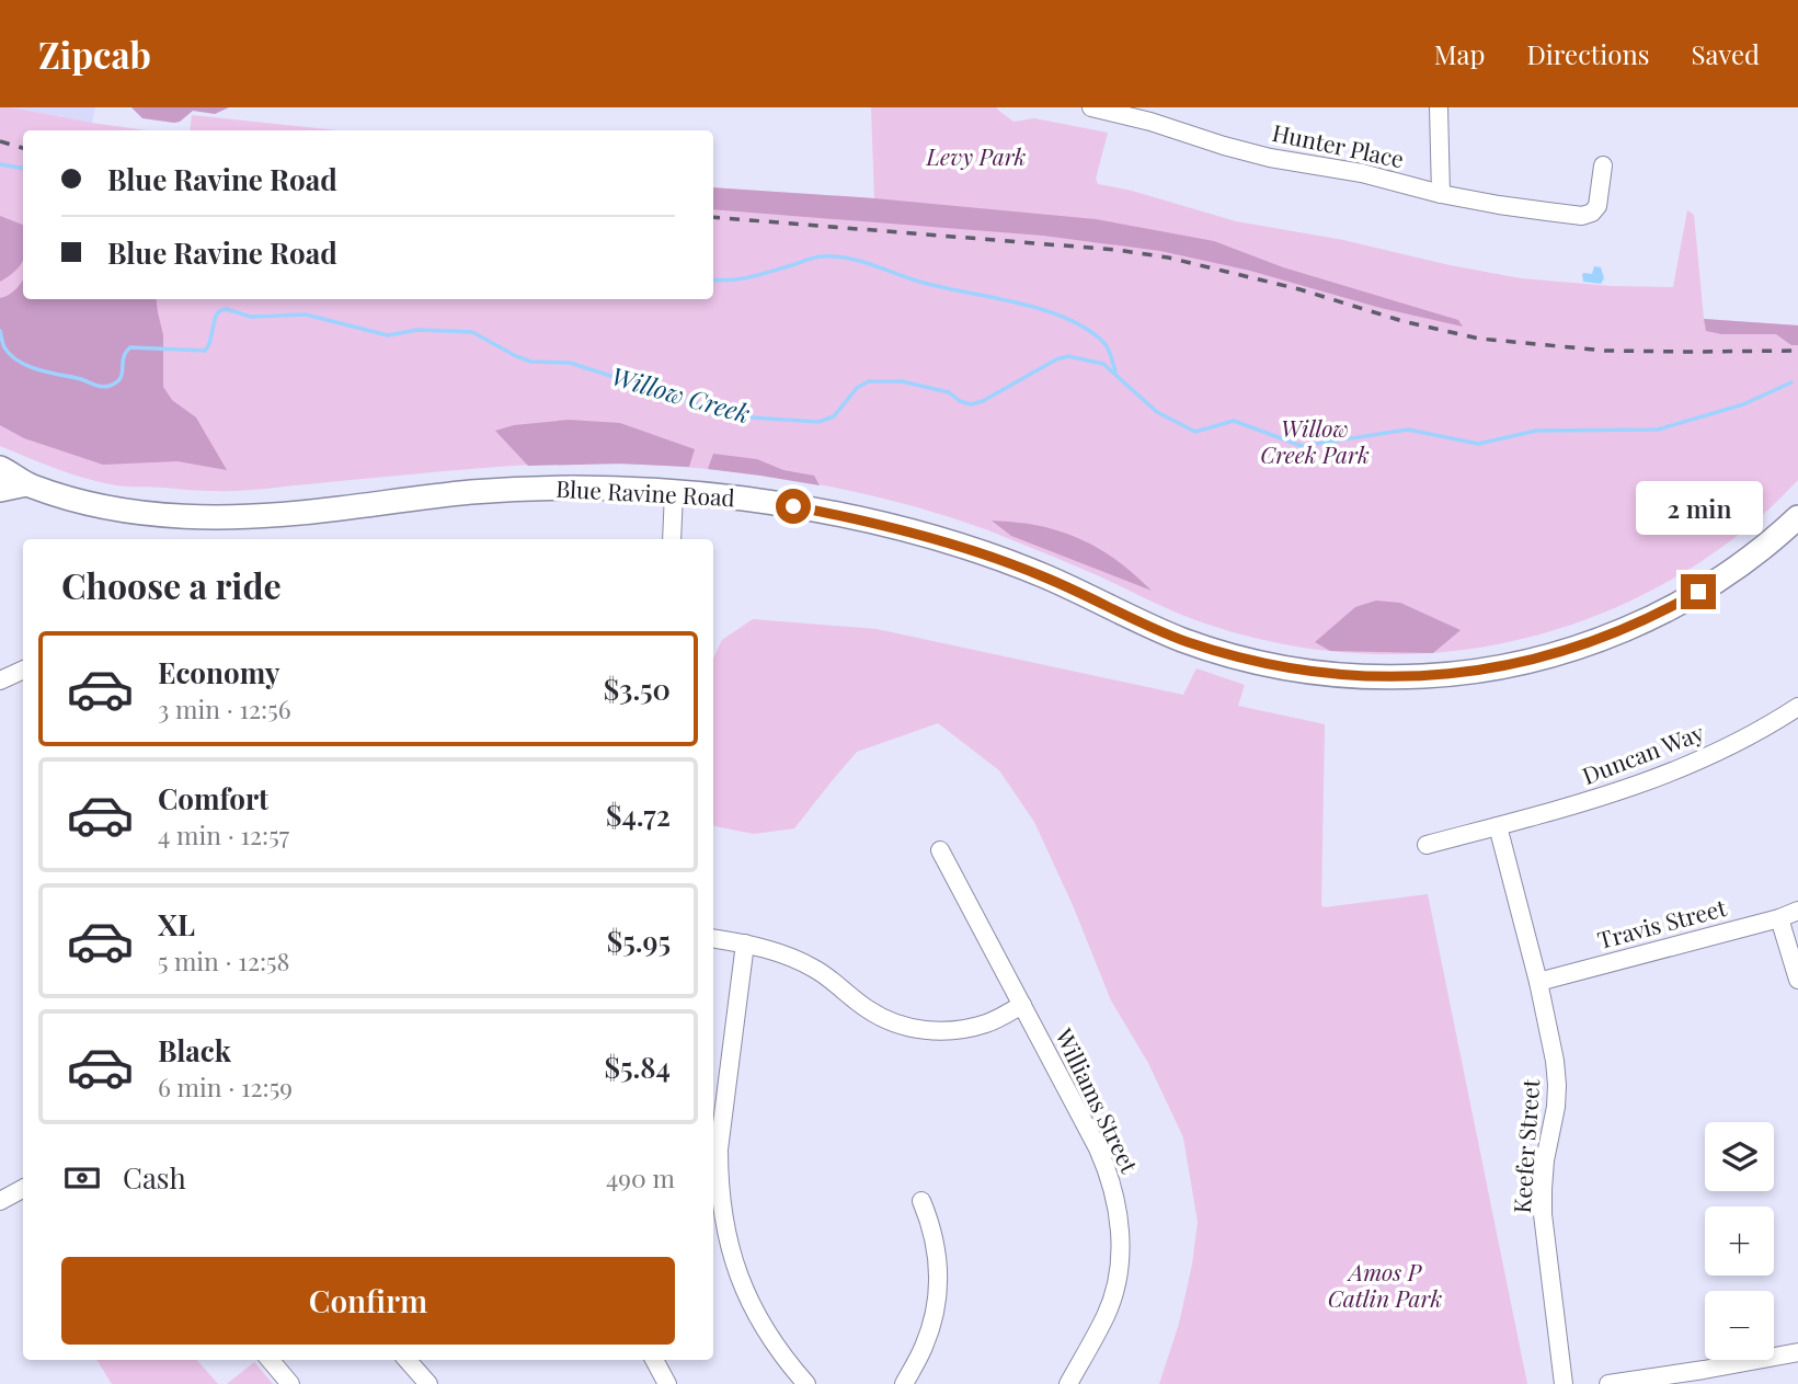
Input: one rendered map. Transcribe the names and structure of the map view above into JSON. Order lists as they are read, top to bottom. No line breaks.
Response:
{"streets":{"main road":["Blue Ravine Road"],"street":["Hunter Place","Duncan Way","Travis Street","Williams Street","Keefer Street"]},"crossings":[["Duncan Way","Keefer Street"],["Travis Street","Keefer Street"]],"water":["Willow Creek"],"parks":["Levy Park","Willow Creek Park","Amos P Catlin Park"],"page":{"header":"Zipcab","nav":["Map","Directions","Saved"],"banner":["Blue Ravine Road","Blue Ravine Road"],"bubble":"2 min","heading":"Choose a ride","list":[{"name":"Economy","note":"3 min · 12:56","value":"$3.50"},{"name":"Comfort","note":"4 min · 12:57","value":"$4.72"},{"name":"XL","note":"5 min · 12:58","value":"$5.95"},{"name":"Black","note":"6 min · 12:59","value":"$5.84"}],"map_buttons":["+","−"],"pay":["Cash","490 m"],"buttons":"Confirm"}}
